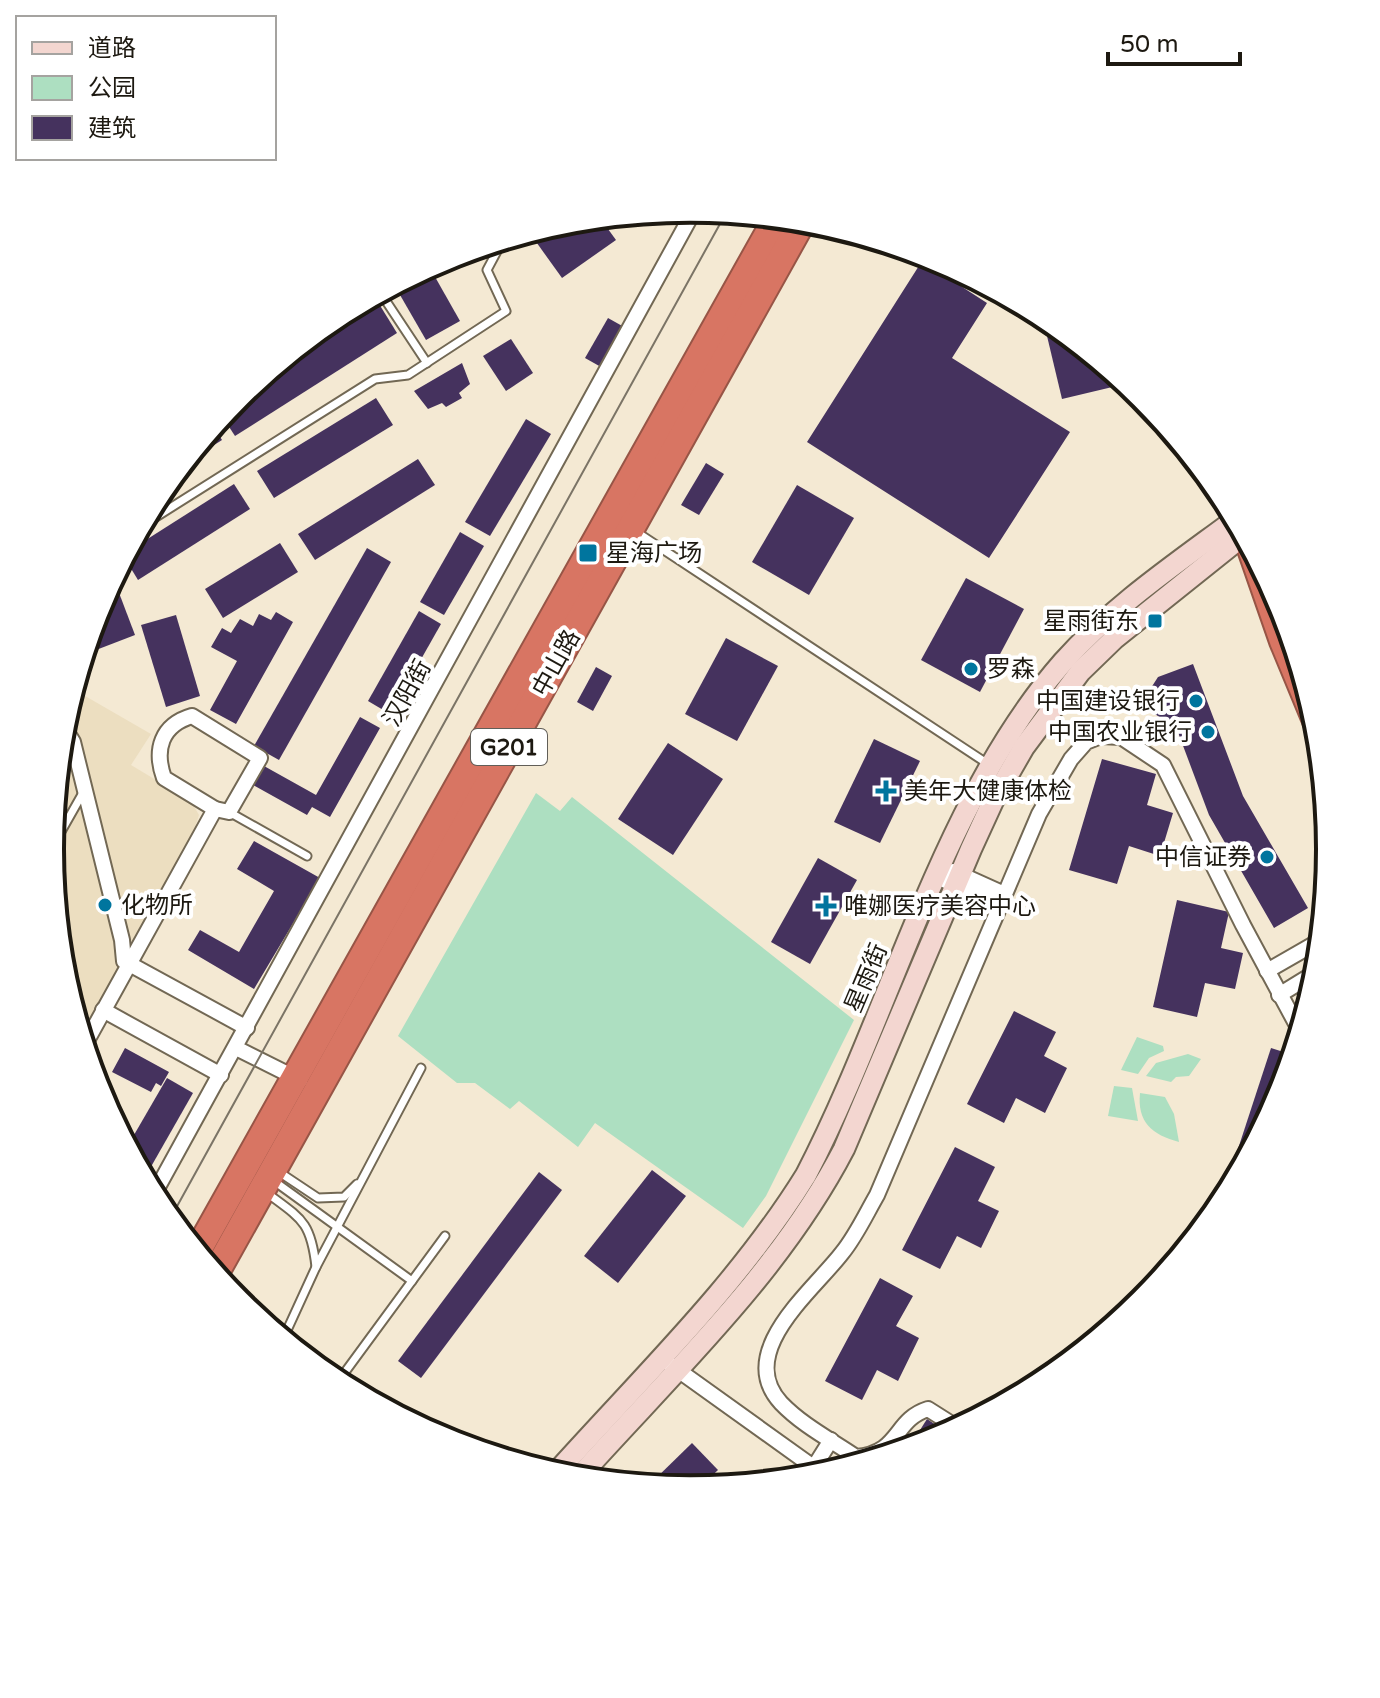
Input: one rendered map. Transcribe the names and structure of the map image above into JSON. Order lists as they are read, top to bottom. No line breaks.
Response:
{"streets":{"highway":["中山路","G201"],"street":["汉阳街","星雨街"]},"places":{"transit":["星海广场","星雨街东"],"other":["罗森","中国建设银行","中国农业银行","中信证券","化物所"],"health":["美年大健康体检","唯娜医疗美容中心"]},"legend":["道路","公园","建筑"],"scale_bar":"50 m"}
